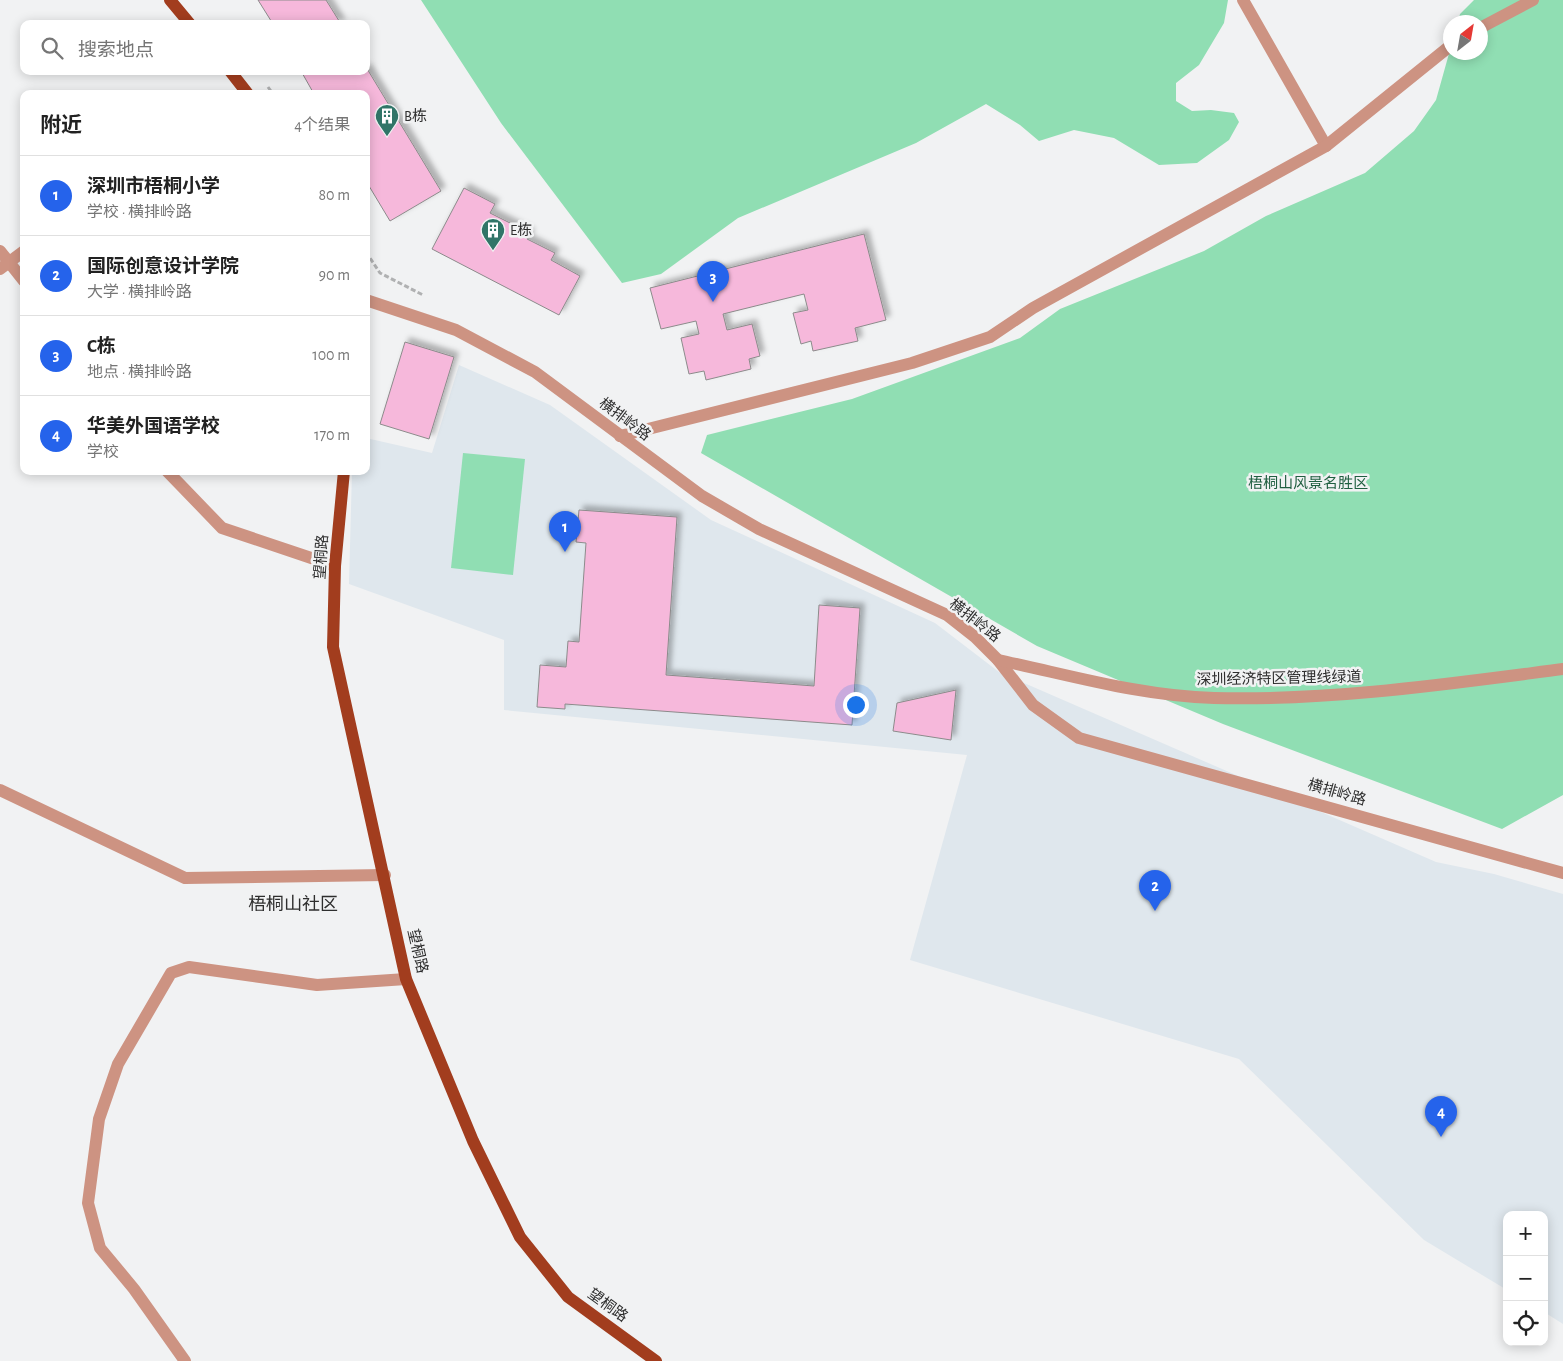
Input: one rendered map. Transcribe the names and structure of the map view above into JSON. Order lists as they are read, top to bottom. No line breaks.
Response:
{"streets":{"main road":["望桐路"],"street":["横排岭路","深圳经济特区管理线绿道"]},"crossings":[["横排岭路","深圳经济特区管理线绿道"]],"districts":["梧桐山社区"],"parks":["梧桐山风景名胜区"],"places":{"building":["B栋","E栋"]},"north":"top right","page":{"search":"搜索地点","heading":["附近","4个结果"],"list":[{"mark":"1","name":"深圳市梧桐小学","note":"学校 · 横排岭路","value":"80 m"},{"mark":"2","name":"国际创意设计学院","note":"大学 · 横排岭路","value":"90 m"},{"mark":"3","name":"C栋","note":"地点 · 横排岭路","value":"100 m"},{"mark":"4","name":"华美外国语学校","note":"学校","value":"170 m"}],"pins":["3","1","2","4"],"map_buttons":["+","−"]}}
